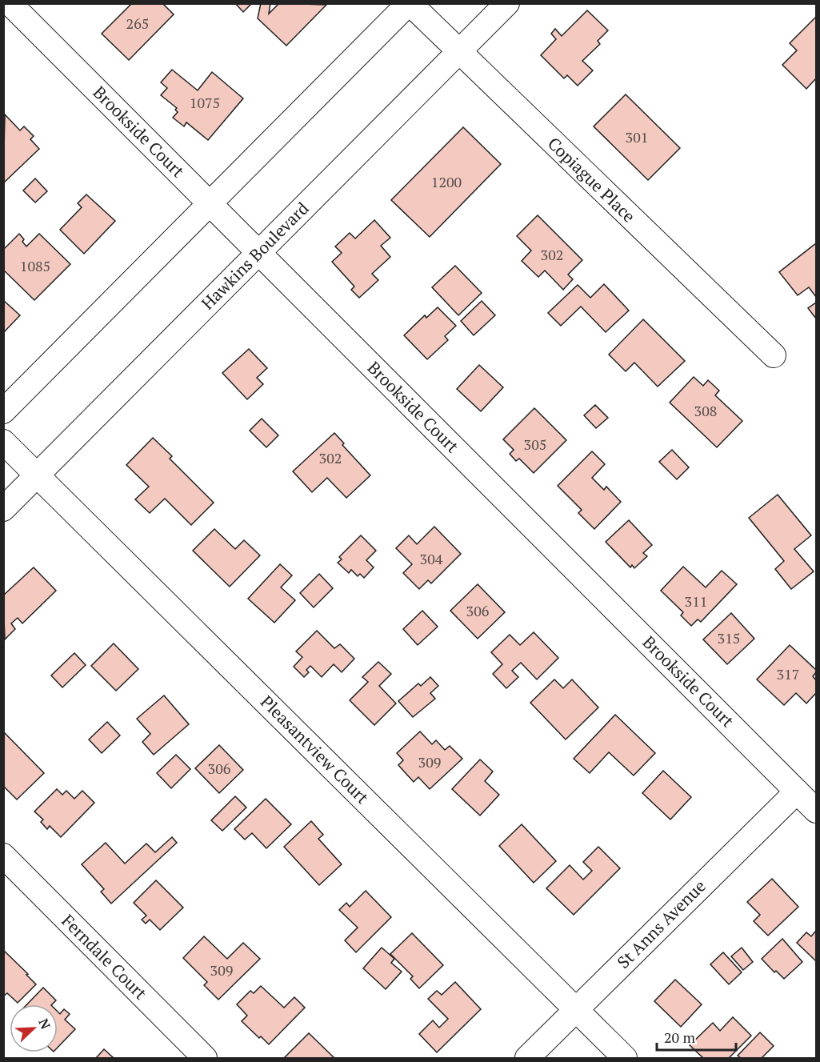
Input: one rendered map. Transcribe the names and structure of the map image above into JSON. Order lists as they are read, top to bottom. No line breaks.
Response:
{"streets":{"street":["Brookside Court","Copiague Place","Hawkins Boulevard","Pleasantview Court","St Anns Avenue","Ferndale Court"]},"crossings":[["Brookside Court","Hawkins Boulevard"],["Brookside Court","St Anns Avenue"],["Copiague Place","Hawkins Boulevard"],["Hawkins Boulevard","Pleasantview Court"],["Pleasantview Court","St Anns Avenue"]],"house_numbers":["265","1075","301","1200","302","1085","308","305","302","304","311","306","315","317","309","306","309"],"scale_bar":"20 m","north":"top right"}
